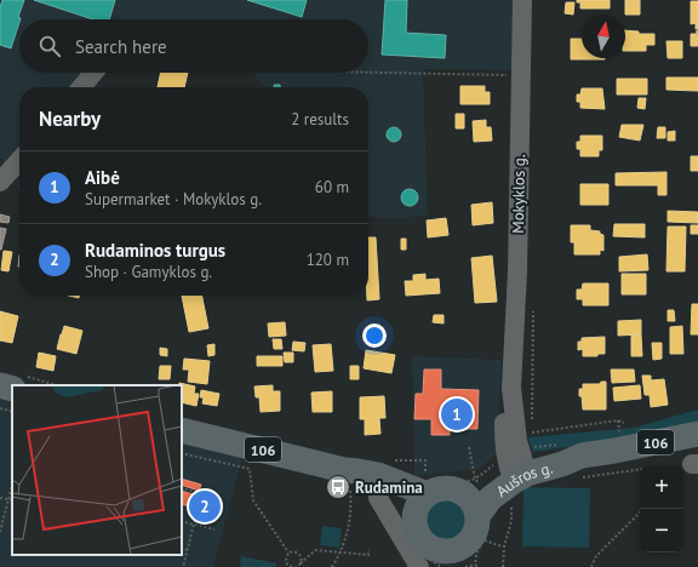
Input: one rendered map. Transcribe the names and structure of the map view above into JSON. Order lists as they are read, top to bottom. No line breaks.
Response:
{"streets":{"main road":["106","Aušros g."],"street":["Mokyklos g."]},"crossings":[["Mokyklos g.","Aušros g."],["106","Aušros g."]],"places":{"bus stop":["Rudamina"]},"north":"top","page":{"search":"Search here","heading":["Nearby","2 results"],"list":[{"mark":"1","name":"Aibė","note":"Supermarket · Mokyklos g.","value":"60 m"},{"mark":"2","name":"Rudaminos turgus","note":"Shop · Gamyklos g.","value":"120 m"}],"pins":["1","2"],"map_buttons":["+","−"]}}
